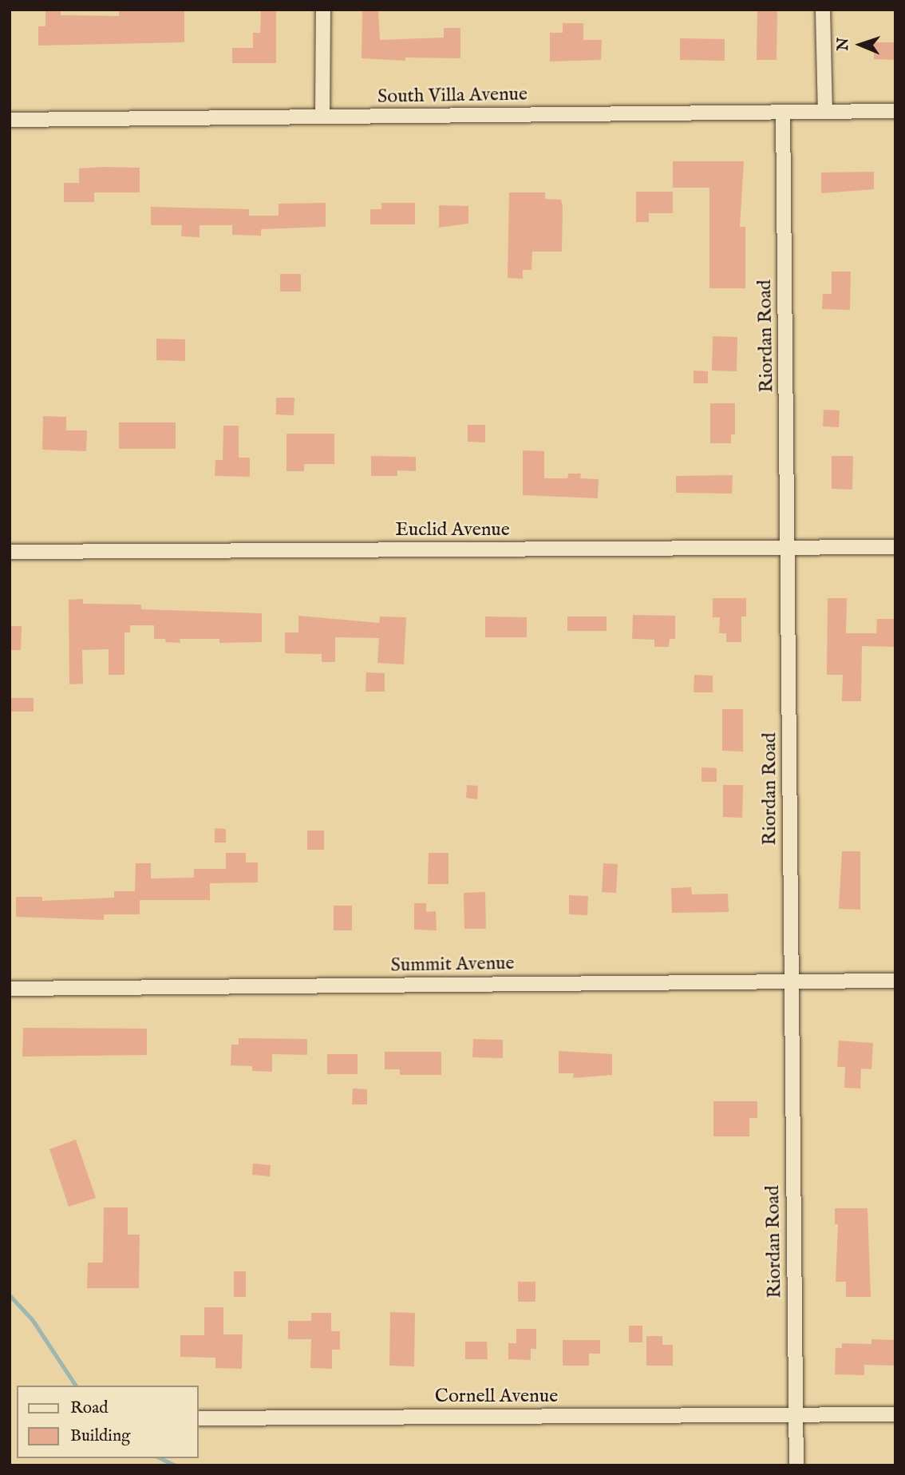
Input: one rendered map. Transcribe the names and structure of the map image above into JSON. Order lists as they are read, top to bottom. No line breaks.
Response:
{"streets":{"street":["South Villa Avenue","Riordan Road","Euclid Avenue","Summit Avenue","Cornell Avenue"]},"crossings":[["South Villa Avenue","Riordan Road"],["Riordan Road","Euclid Avenue"],["Riordan Road","Summit Avenue"],["Riordan Road","Cornell Avenue"]],"legend":["Road","Building"],"north":"left"}
